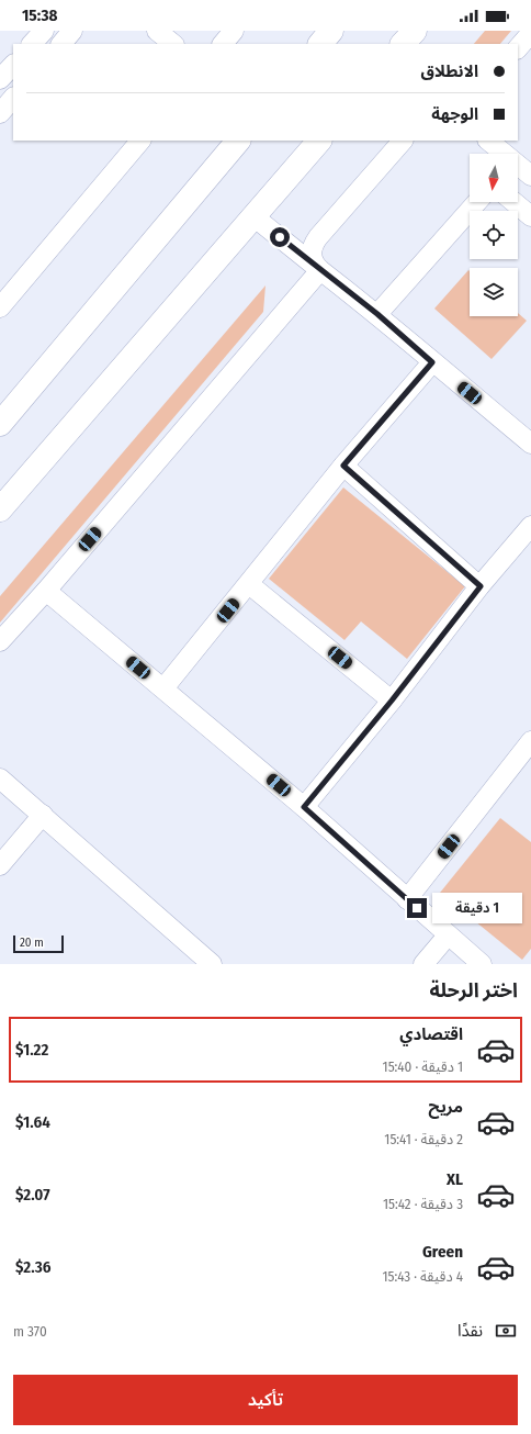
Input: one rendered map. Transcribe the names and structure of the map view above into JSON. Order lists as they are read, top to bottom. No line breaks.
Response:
{"scale_bar":"20 m","north":"bottom","page":{"status":"15:38","banner":["الانطلاق","الوجهة"],"bubble":"1 دقيقة","scale":"20 m","heading":"اختر الرحلة","list":[{"name":"اقتصادي","note":"1 دقيقة · 15:40","value":"$1.22"},{"name":"مريح","note":"2 دقيقة · 15:41","value":"$1.64"},{"name":"XL","note":"3 دقيقة · 15:42","value":"$2.07"},{"name":"Green","note":"4 دقيقة · 15:43","value":"$2.36"}],"pay":["نقدًا","370 m"],"buttons":"تأكيد"}}
